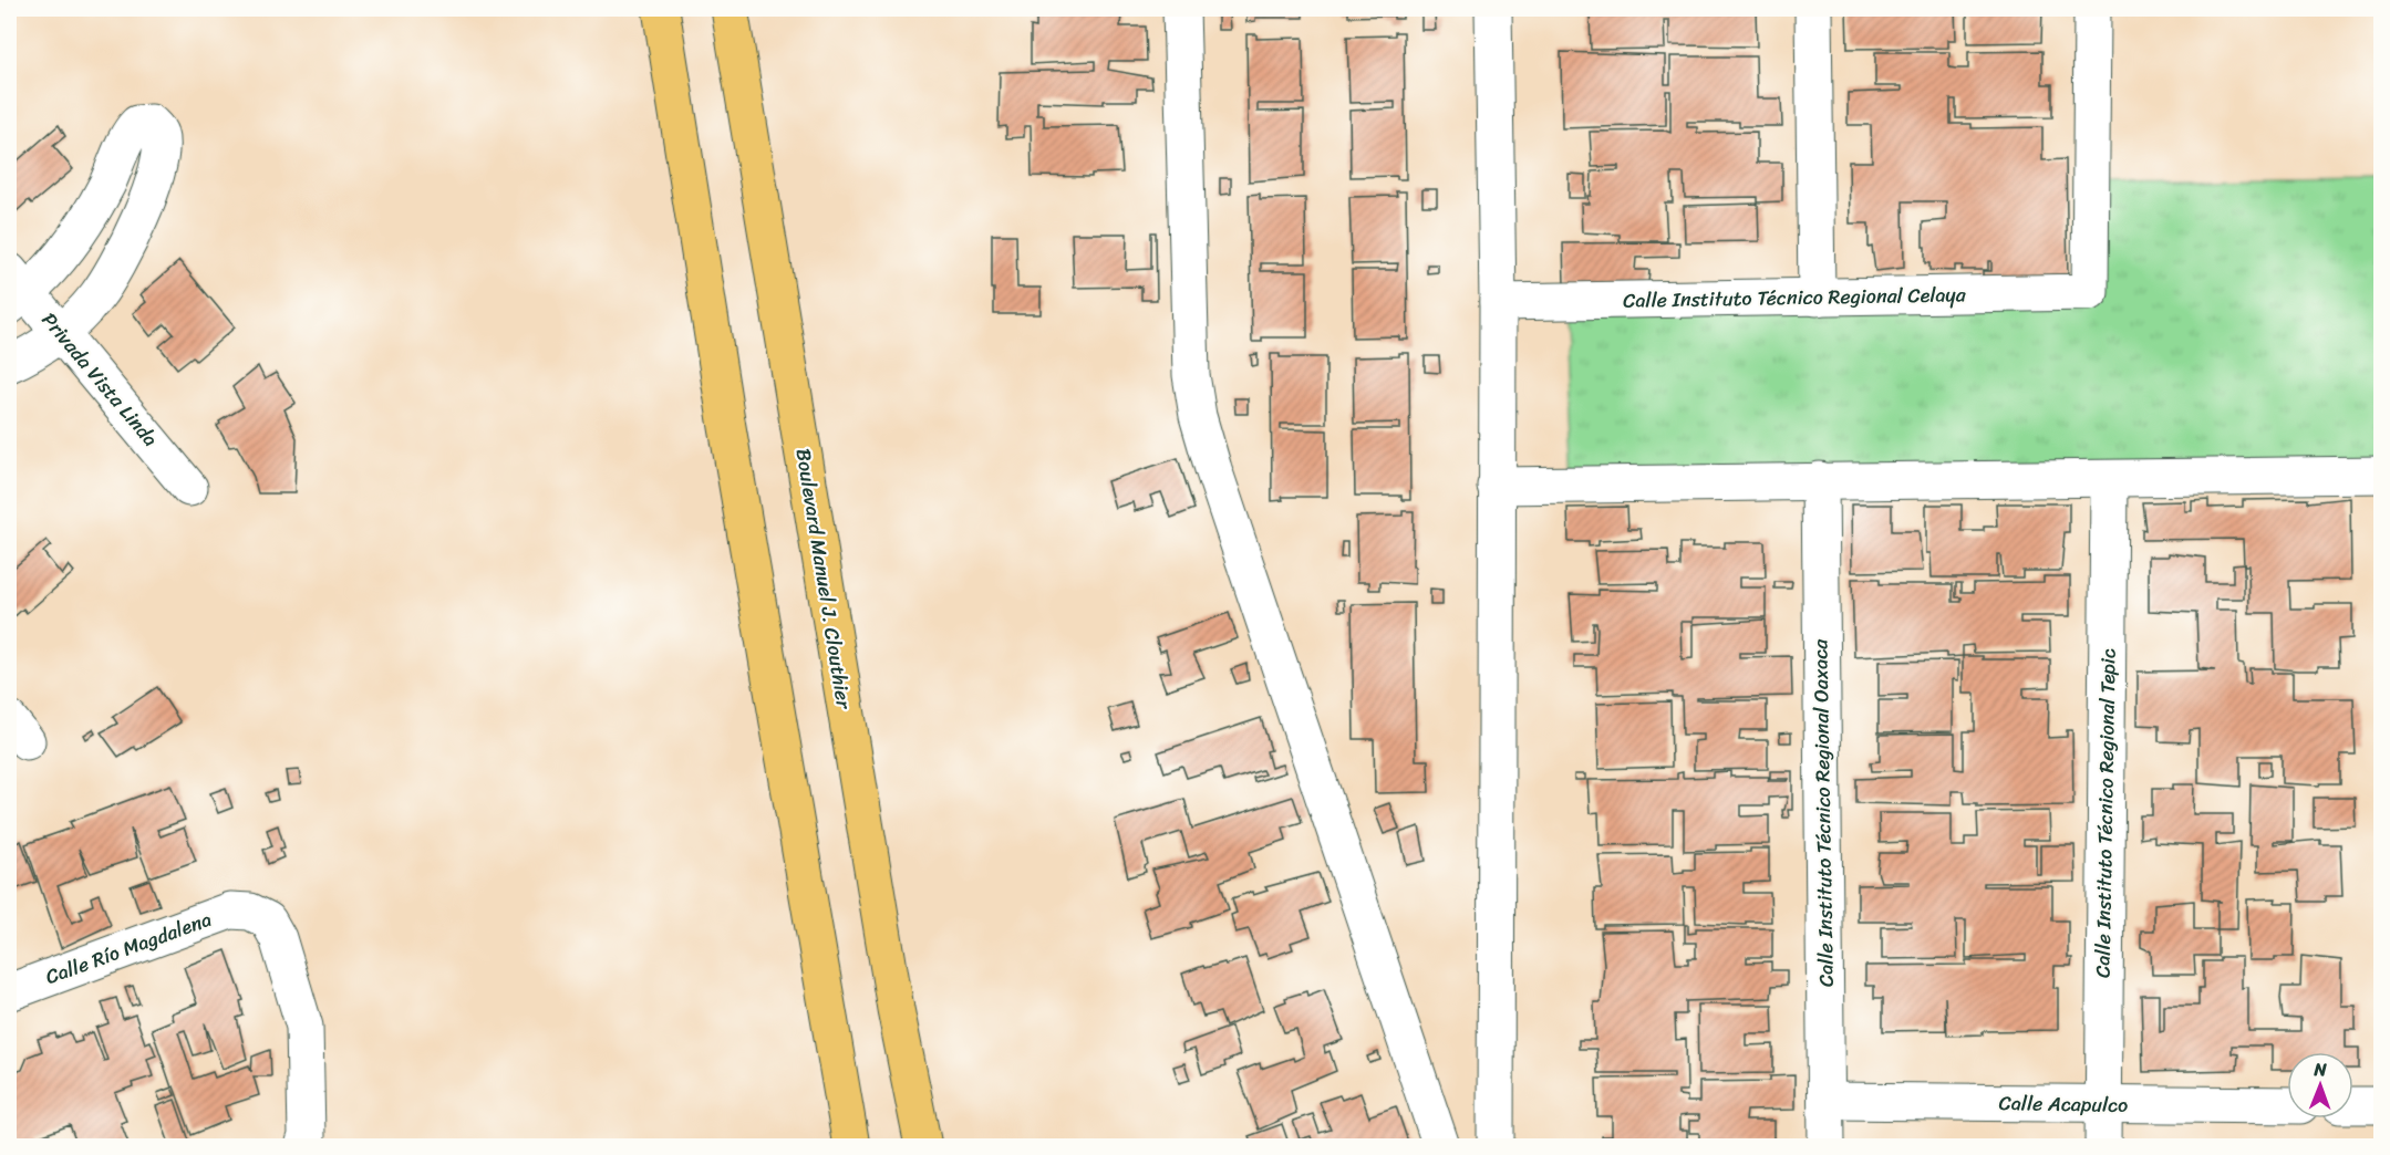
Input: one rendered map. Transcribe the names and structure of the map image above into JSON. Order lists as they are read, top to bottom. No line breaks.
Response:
{"streets":{"main road":["Boulevard Manuel J. Clouthier"],"street":["Calle Instituto Técnico Regional Celaya","Privada Vista Linda","Calle Instituto Técnico Regional Oaxaca","Calle Instituto Técnico Regional Tepic","Calle Río Magdalena","Calle Acapulco"]},"crossings":[["Calle Instituto Técnico Regional Oaxaca","Calle Acapulco"],["Calle Instituto Técnico Regional Tepic","Calle Acapulco"]],"north":"top"}
